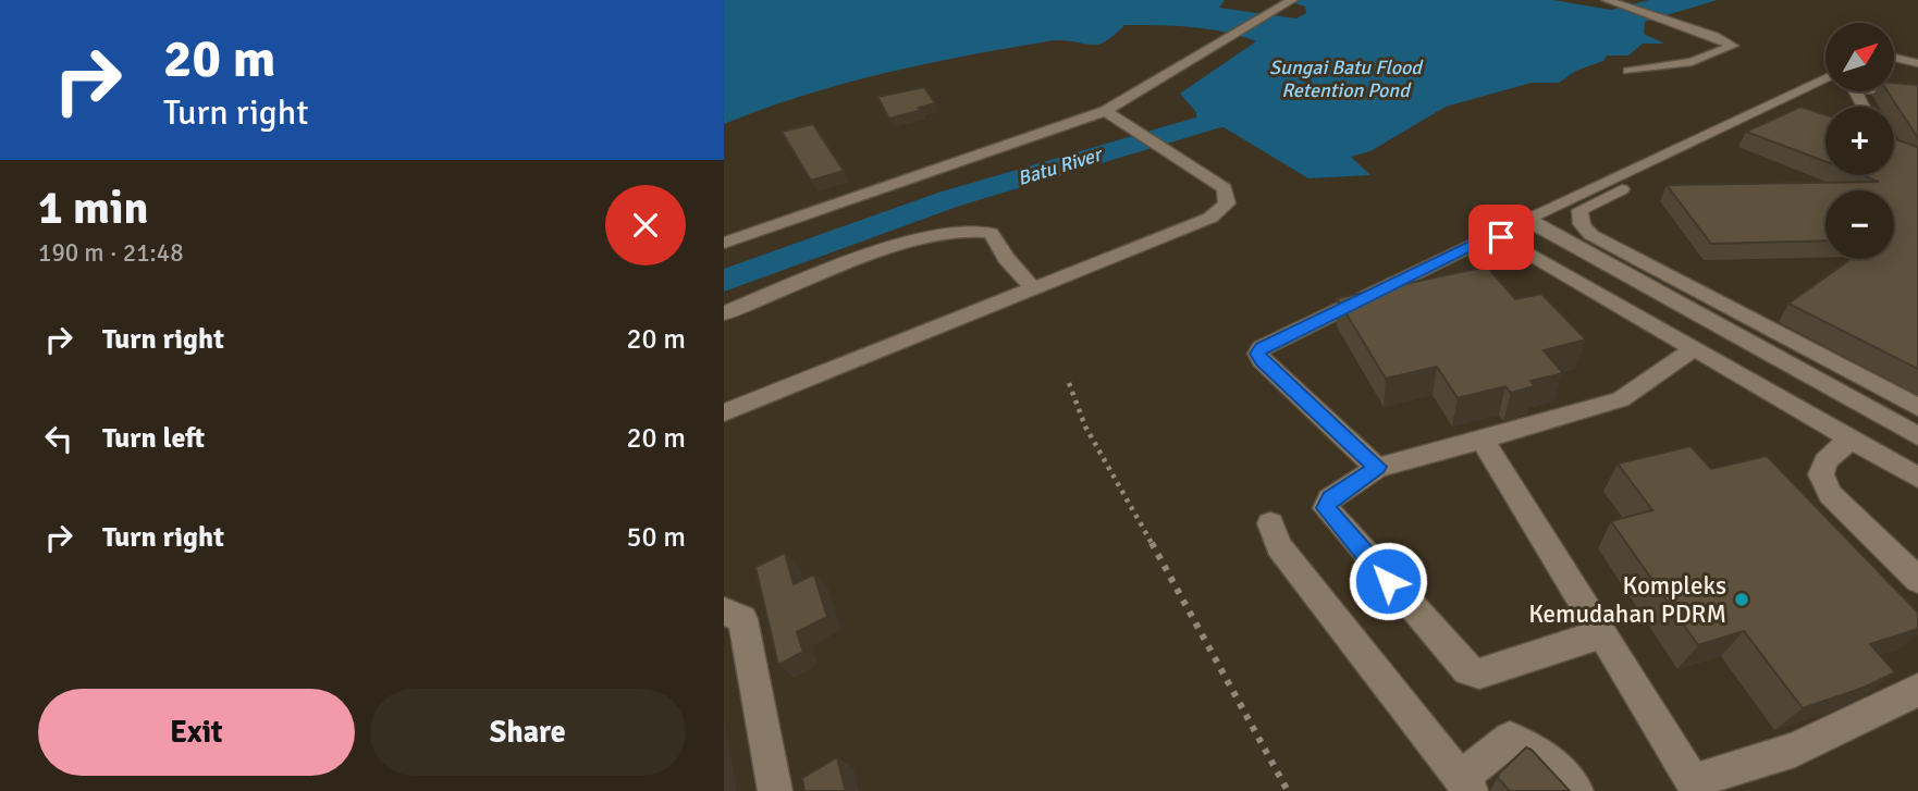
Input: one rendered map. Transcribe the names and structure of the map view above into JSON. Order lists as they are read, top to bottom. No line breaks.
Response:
{"water":["Sungai Batu Flood Retention Pond","Batu River"],"places":["Kompleks Kemudahan PDRM"],"north":"top right","page":{"turn":["20 m","Turn right"],"map_buttons":["+","−"],"heading":["1 min","190 m · 21:48"],"list":[{"name":"Turn right","value":"20 m"},{"name":"Turn left","value":"20 m"},{"name":"Turn right","value":"50 m"}],"buttons":["Exit","Share"]}}
